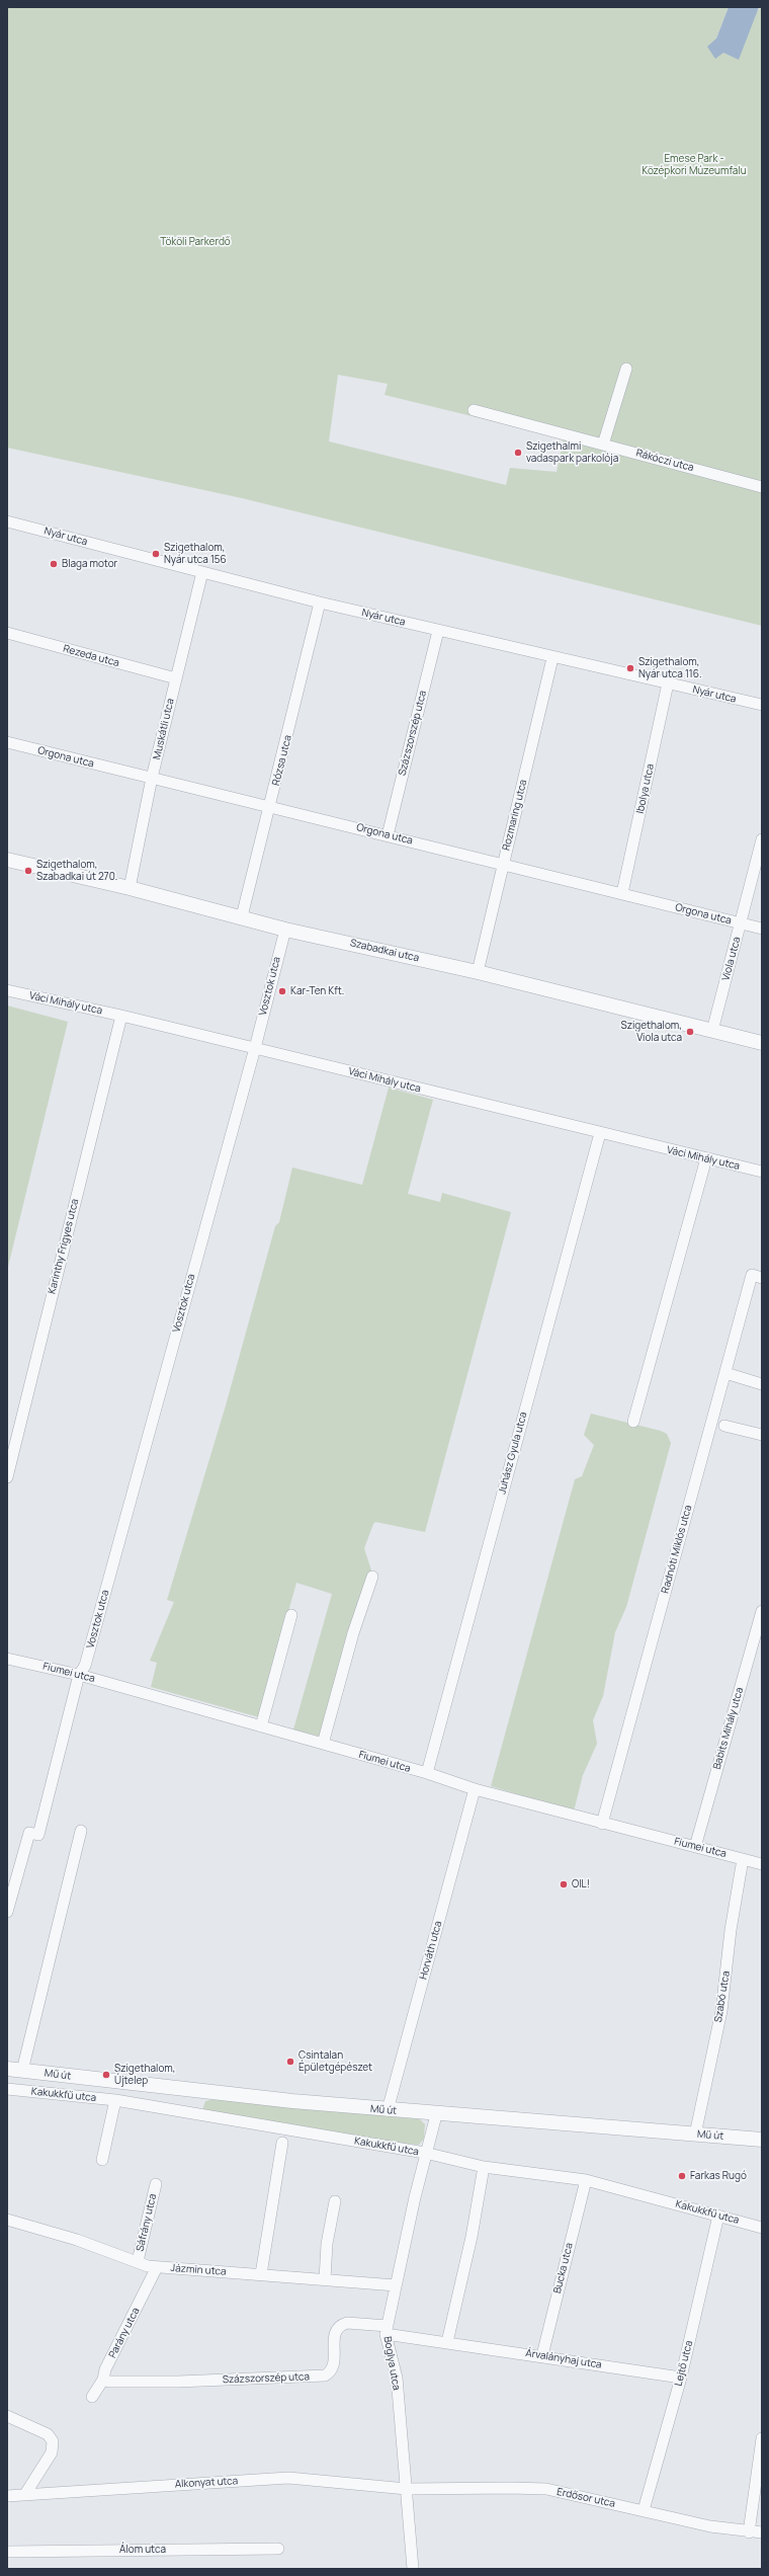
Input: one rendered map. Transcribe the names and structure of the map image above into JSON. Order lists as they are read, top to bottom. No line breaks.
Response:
{"streets":{"street":["Rákóczi utca","Nyár utca","Rezeda utca","Muskátli utca","Százszorszép utca","Orgona utca","Rózsa utca","Ibolya utca","Rozmaring utca","Szabadkai utca","Viola utca","Vosztok utca","Váci Mihály utca","Karinthy Frigyes utca","Juhász Gyula utca","Radnóti Miklós utca","Fiumei utca","Babits Mihály utca","Horváth utca","Szabó utca","Mű út","Kakukkfű utca","Sáfrány utca","Bucka utca","Jázmin utca","Parány utca","Árvalányhaj utca","Boglya utca","Lejtő utca","Alkonyat utca","Erdősor utca","Álom utca"]},"crossings":[["Nyár utca","Muskátli utca"],["Nyár utca","Százszorszép utca"],["Nyár utca","Rózsa utca"],["Nyár utca","Ibolya utca"],["Nyár utca","Rozmaring utca"],["Rezeda utca","Muskátli utca"],["Muskátli utca","Orgona utca"],["Muskátli utca","Szabadkai utca"],["Százszorszép utca","Orgona utca"],["Százszorszép utca","Parány utca"],["Százszorszép utca","Árvalányhaj utca"],["Százszorszép utca","Boglya utca"],["Orgona utca","Rózsa utca"],["Orgona utca","Ibolya utca"],["Orgona utca","Rozmaring utca"],["Orgona utca","Viola utca"],["Rózsa utca","Szabadkai utca"],["Rozmaring utca","Szabadkai utca"],["Szabadkai utca","Viola utca"],["Szabadkai utca","Vosztok utca"],["Vosztok utca","Váci Mihály utca"],["Vosztok utca","Fiumei utca"],["Váci Mihály utca","Karinthy Frigyes utca"],["Váci Mihály utca","Juhász Gyula utca"],["Juhász Gyula utca","Fiumei utca"],["Radnóti Miklós utca","Fiumei utca"],["Fiumei utca","Babits Mihály utca"],["Fiumei utca","Horváth utca"],["Fiumei utca","Szabó utca"],["Horváth utca","Mű út"],["Szabó utca","Mű út"],["Mű út","Boglya utca"],["Kakukkfű utca","Bucka utca"],["Kakukkfű utca","Boglya utca"],["Kakukkfű utca","Lejtő utca"],["Sáfrány utca","Jázmin utca"],["Bucka utca","Árvalányhaj utca"],["Jázmin utca","Parány utca"],["Jázmin utca","Boglya utca"],["Árvalányhaj utca","Boglya utca"],["Árvalányhaj utca","Lejtő utca"],["Boglya utca","Alkonyat utca"],["Boglya utca","Erdősor utca"],["Lejtő utca","Erdősor utca"],["Alkonyat utca","Erdősor utca"]],"parks":["Emese Park - Középkori Múzeumfalu","Tököli Parkerdő"],"places":["Szigethalmi vadaspark parkolója","Szigethalom, Nyár utca 156","Blaga motor","Szigethalom, Nyár utca 116.","Szigethalom, Szabadkai út 270.","Kar-Ten Kft.","Szigethalom, Viola utca","OIL!","Csintalan Épületgépészet","Szigethalom, Újtelep","Farkas Rugó"]}
